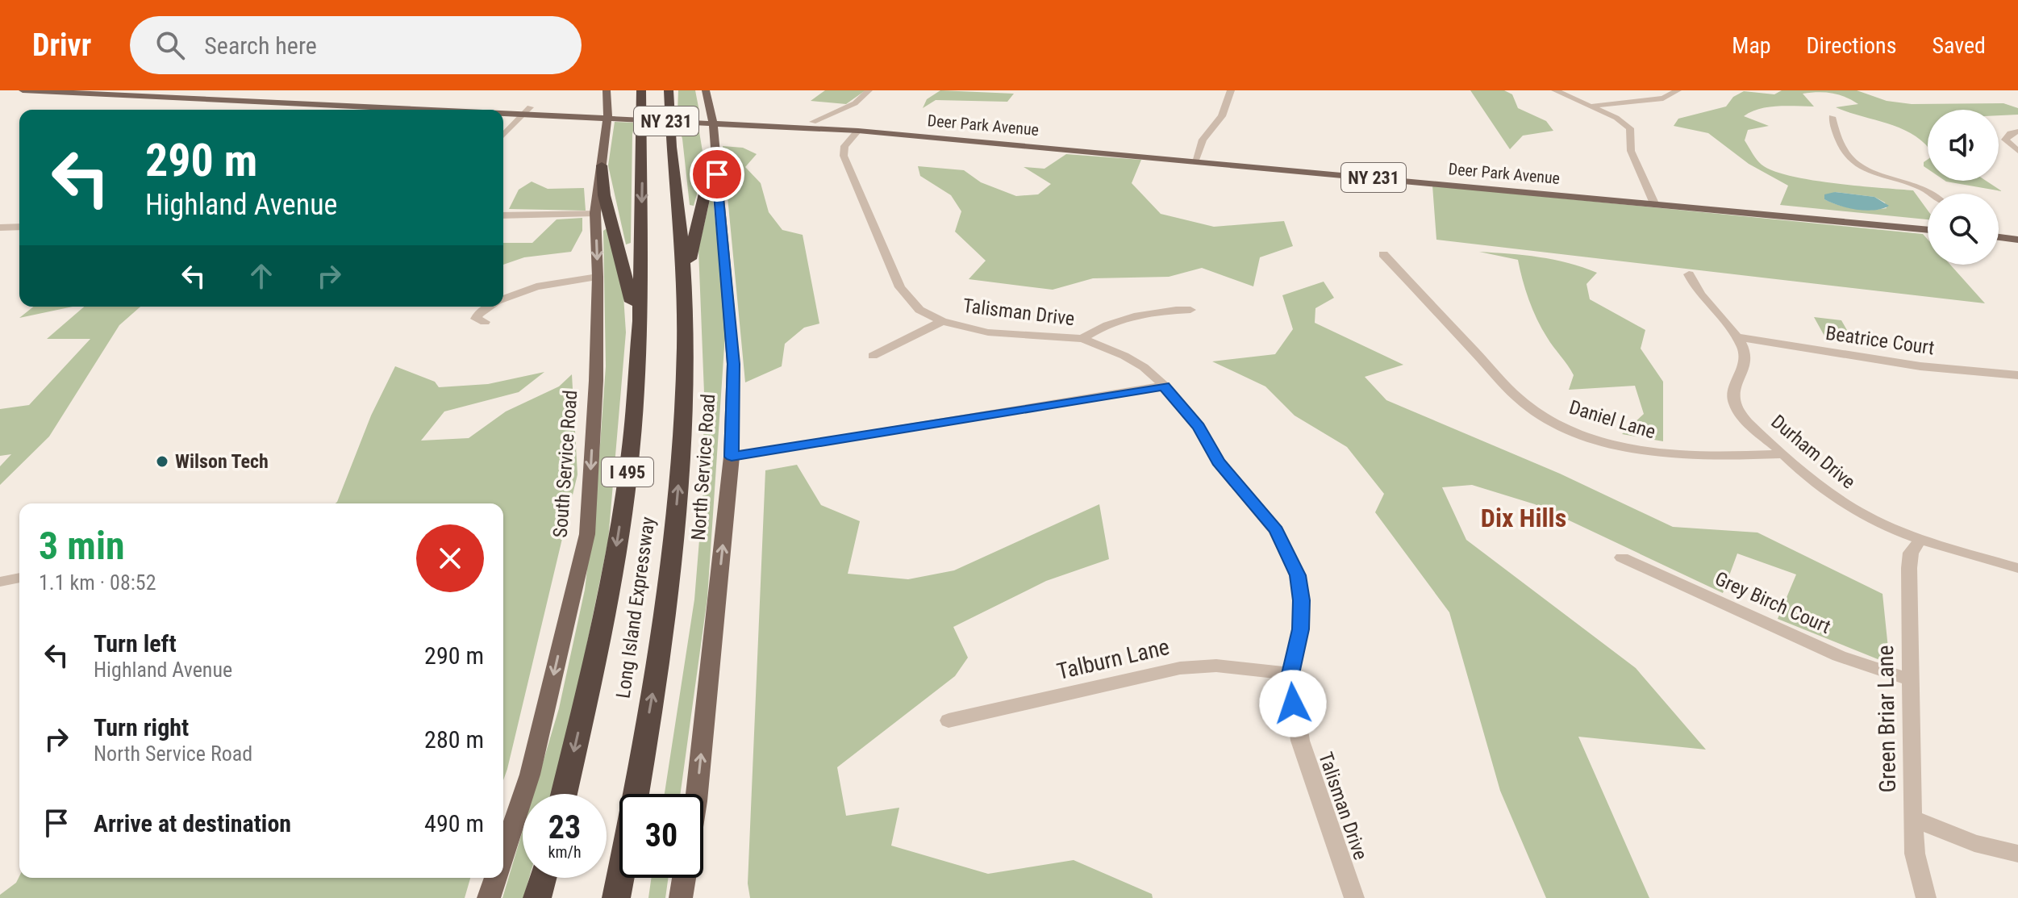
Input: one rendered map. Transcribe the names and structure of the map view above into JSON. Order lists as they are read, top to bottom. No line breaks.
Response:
{"streets":{"highway":["I 495","Long Island Expressway"],"main road":["NY 231","Deer Park Avenue","South Service Road","North Service Road"],"street":["Talisman Drive","Beatrice Court","Daniel Lane","Durham Drive","Grey Birch Court","Talburn Lane","Green Briar Lane"]},"crossings":[["Deer Park Avenue","Talisman Drive"],["Deer Park Avenue","South Service Road"],["Deer Park Avenue","North Service Road"],["Talisman Drive","Talburn Lane"],["Beatrice Court","Durham Drive"],["Daniel Lane","Durham Drive"],["Durham Drive","Green Briar Lane"],["Grey Birch Court","Green Briar Lane"]],"one_way":["South Service Road","North Service Road"],"districts":["Dix Hills"],"places":["Wilson Tech"],"page":{"header":"Drivr","search":"Search here","nav":["Map","Directions","Saved"],"turn":["290 m","Highland Avenue"],"heading":["3 min","1.1 km · 08:52"],"list":[{"name":"Turn left","note":"Highland Avenue","value":"290 m"},{"name":"Turn right","note":"North Service Road","value":"280 m"},{"name":"Arrive at destination","value":"490 m"}],"speed":"23 km/h","limit":"30"}}
